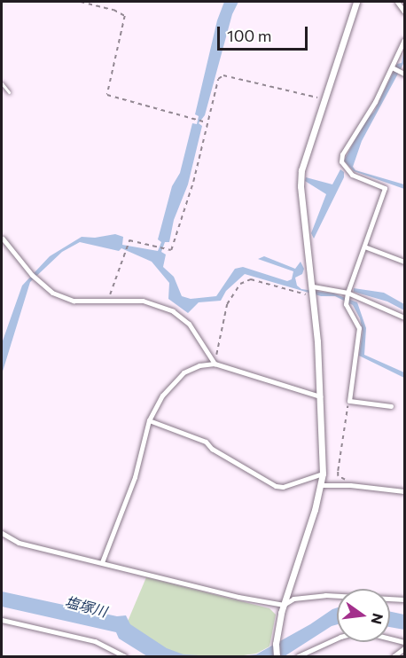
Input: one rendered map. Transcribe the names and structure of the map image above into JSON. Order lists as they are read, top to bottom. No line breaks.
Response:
{"water":["塩塚川"],"scale_bar":"100 m","north":"right"}
